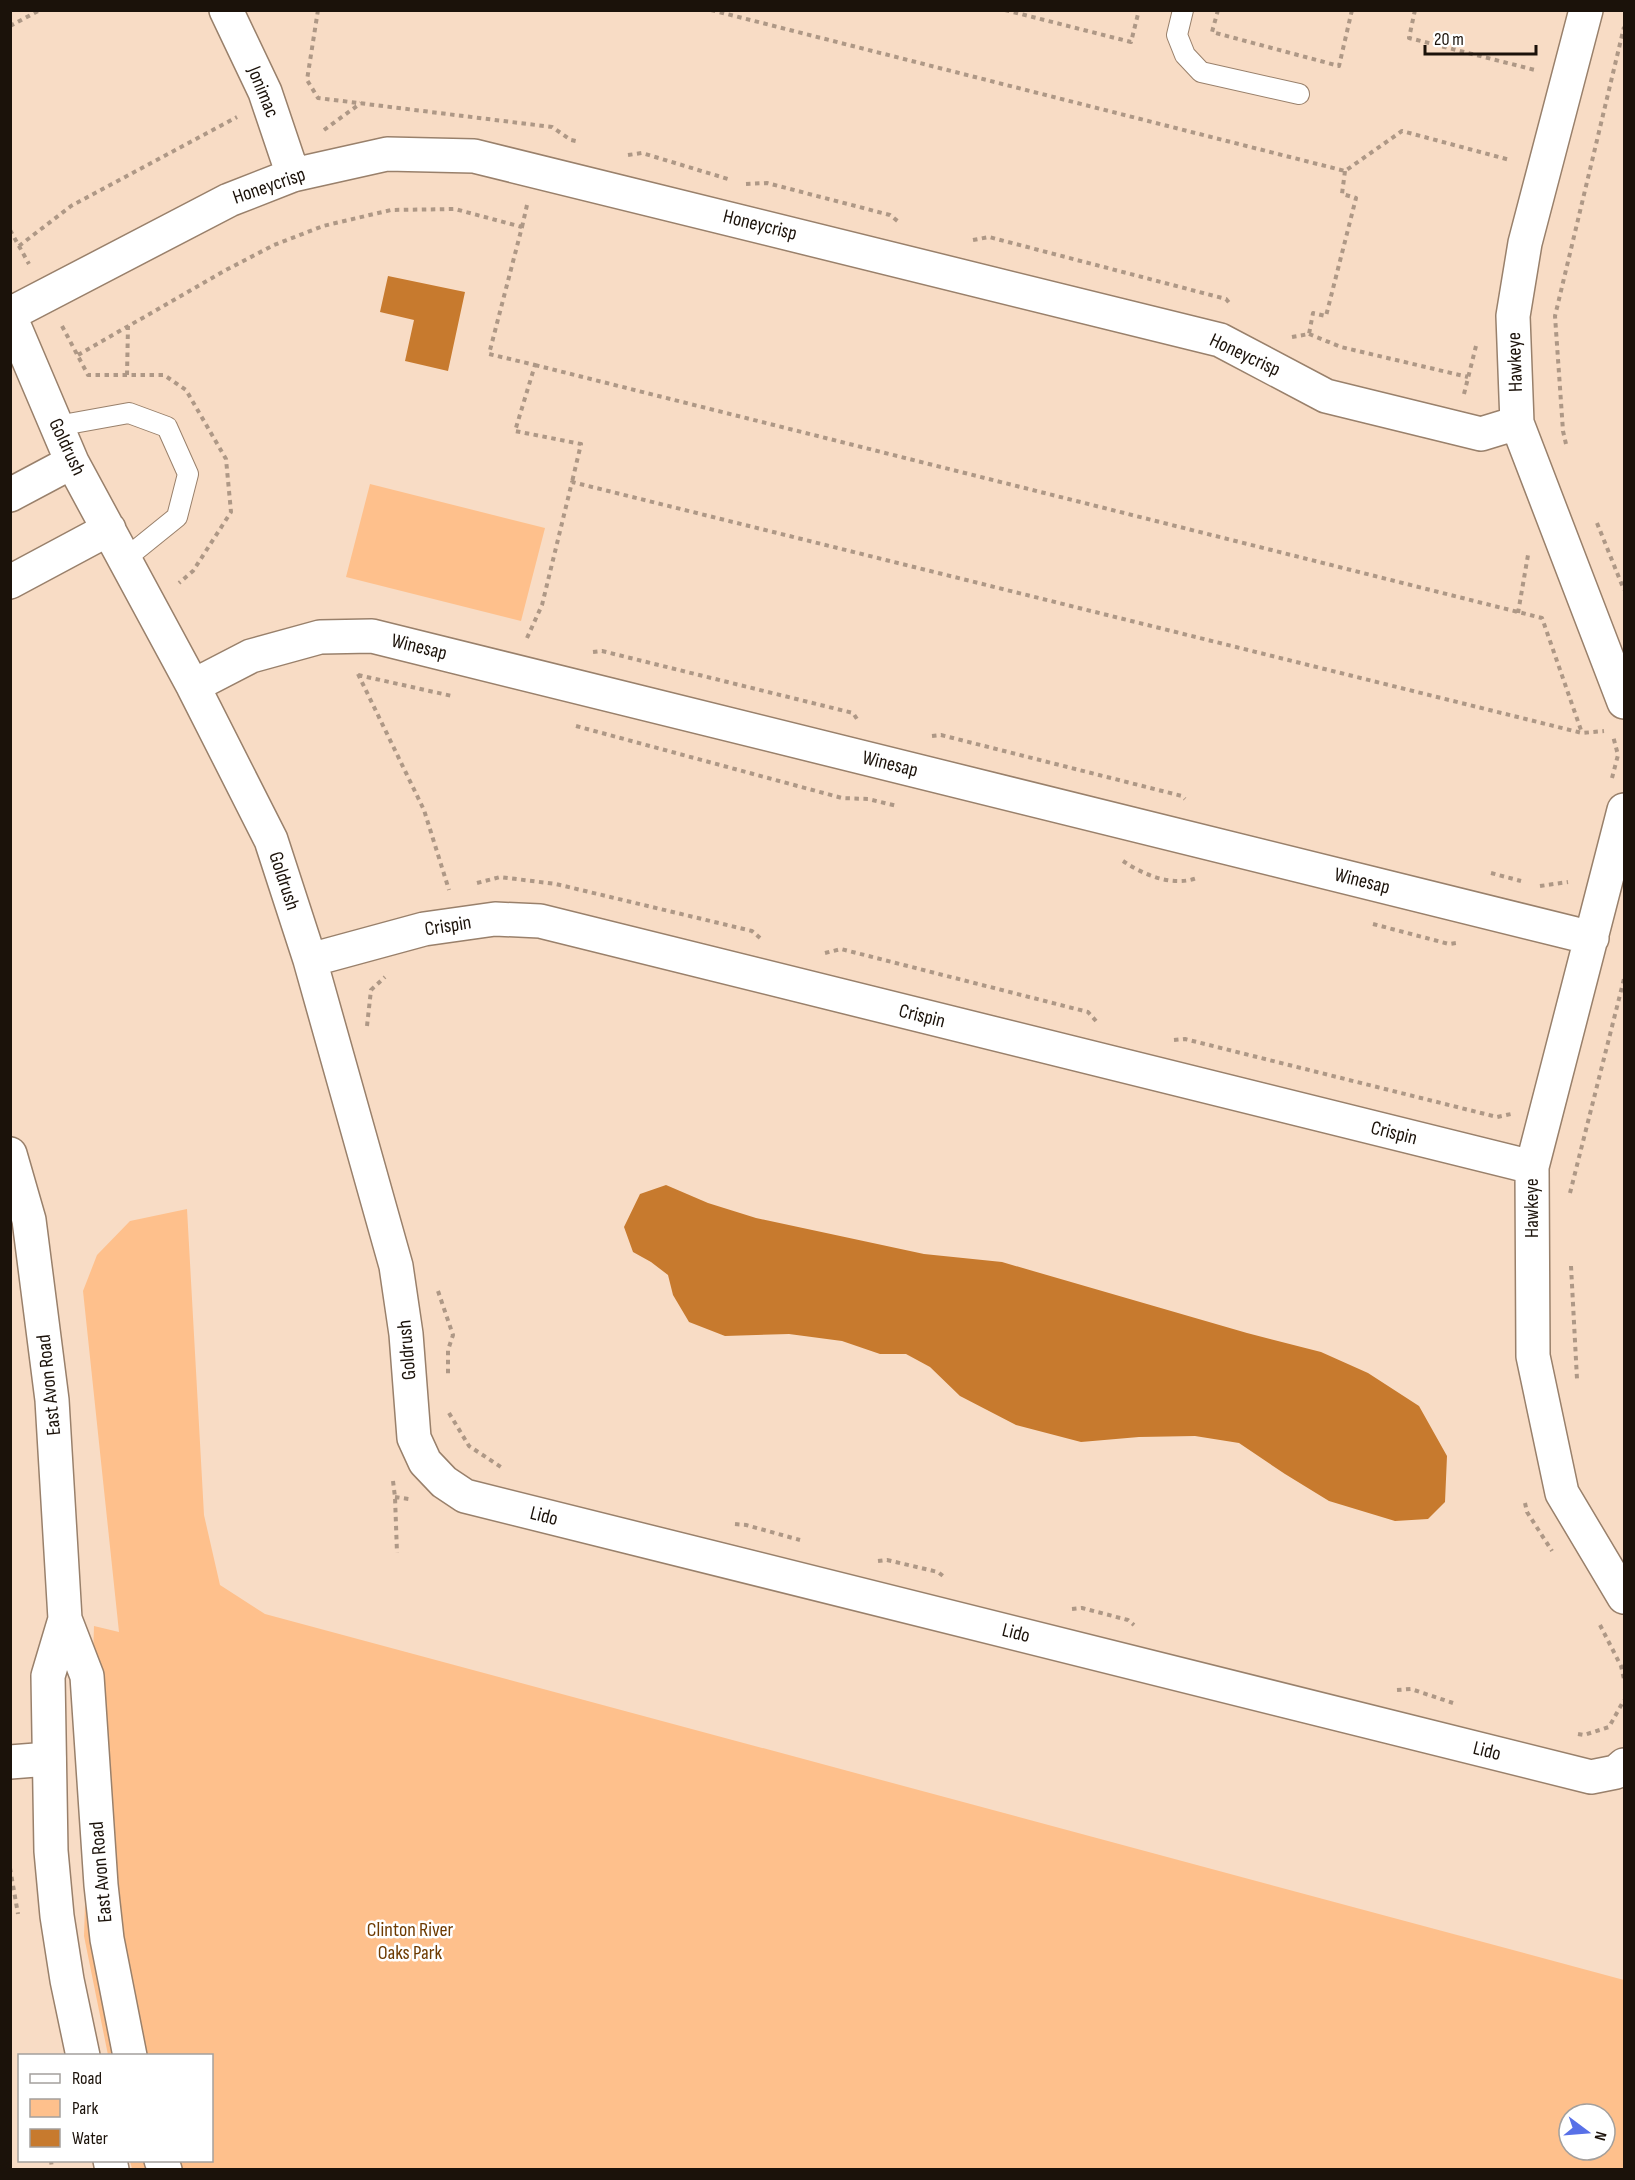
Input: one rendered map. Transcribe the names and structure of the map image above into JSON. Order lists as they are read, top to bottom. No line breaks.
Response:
{"streets":{"street":["Jonimac","Honeycrisp","Hawkeye","Goldrush","Winesap","Crispin","East Avon Road","Lido"]},"crossings":[["Jonimac","Honeycrisp"],["Honeycrisp","Hawkeye"],["Honeycrisp","Goldrush"],["Hawkeye","Winesap"],["Hawkeye","Crispin"],["Goldrush","Winesap"],["Goldrush","Crispin"],["Goldrush","Lido"]],"parks":["Clinton River Oaks Park"],"legend":["Road","Park","Water"],"scale_bar":"20 m","north":"right"}
